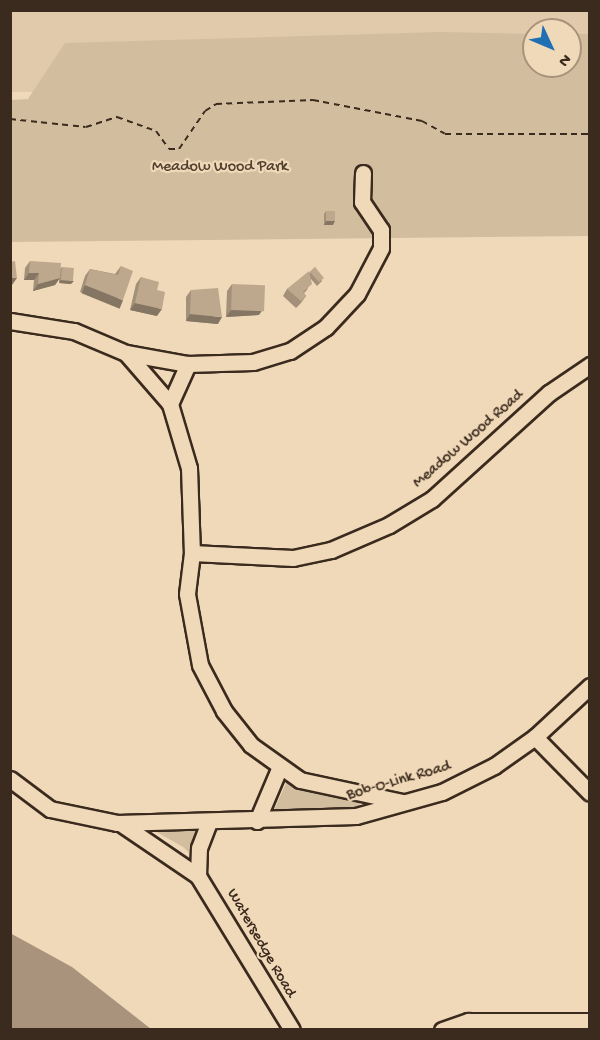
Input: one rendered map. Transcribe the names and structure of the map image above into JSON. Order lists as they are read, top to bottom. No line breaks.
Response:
{"streets":{"street":["Meadow Wood Road","Bob-O-Link Road","Watersedge Road"]},"crossings":[["Bob-O-Link Road","Watersedge Road"]],"parks":["Meadow Wood Park"],"north":"bottom right"}
